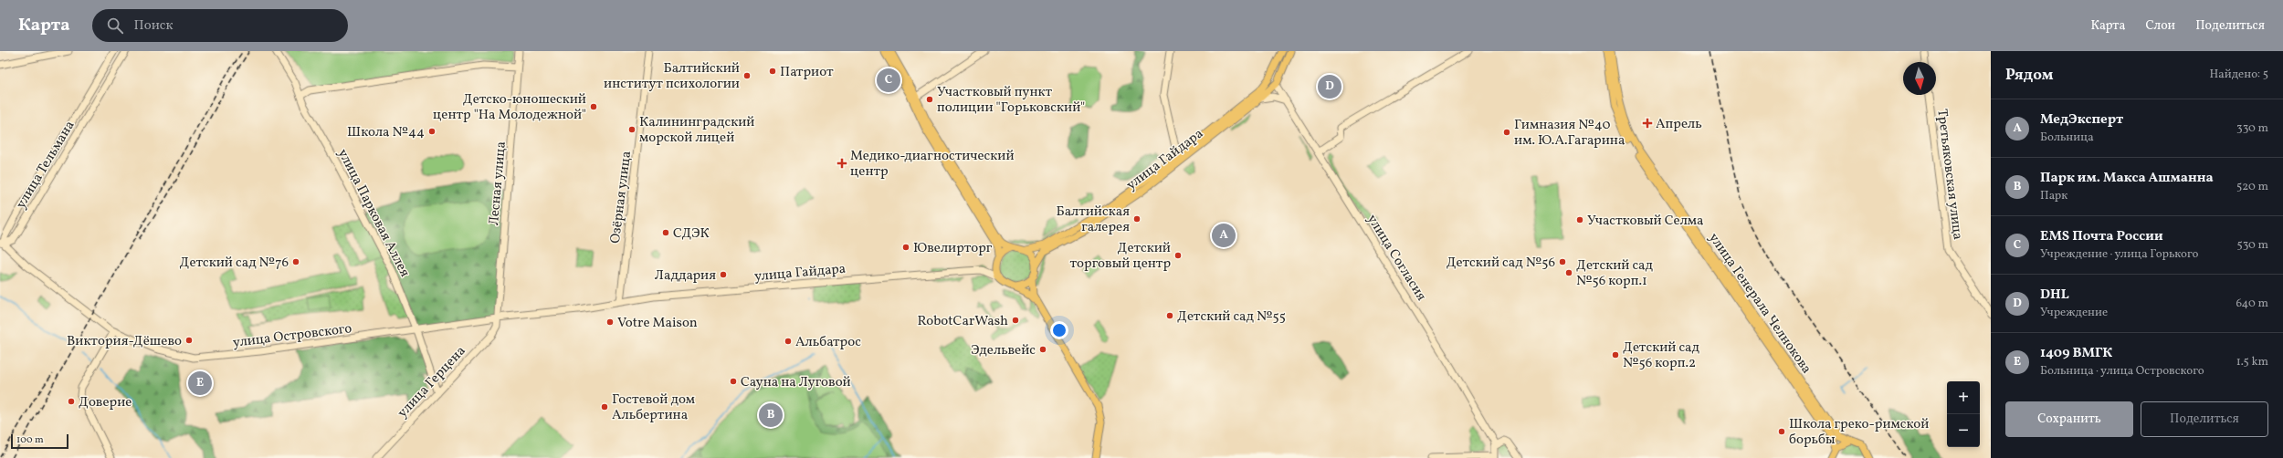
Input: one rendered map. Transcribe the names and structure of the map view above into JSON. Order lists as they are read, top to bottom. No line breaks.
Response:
{"streets":{"main road":["улица Гайдара","улица Тельмана","Третьяковская улица","Лесная улица","Озёрная улица","улица Парковая Аллея","улица Согласия","улица Генерала Челнокова","улица Островского","улица Герцена"]},"crossings":[["улица Гайдара","Озёрная улица"],["улица Гайдара","улица Согласия"],["улица Гайдара","улица Островского"],["улица Тельмана","улица Островского"],["Лесная улица","улица Островского"],["Лесная улица","улица Герцена"],["Озёрная улица","улица Островского"],["улица Парковая Аллея","улица Островского"],["улица Парковая Аллея","улица Герцена"],["улица Островского","улица Герцена"]],"places":{"other":["Патриот","Балтийский институт психологии","Участковый пункт полиции \"Горьковский\"","Детско-юношеский центр \"На Молодежной\"","Калининградский морской лицей","Школа №44","Гимназия №40 им. Ю.А.Гагарина","Балтийская галерея","Участковый Селма","СДЭК","Ювелирторг","Детский торговый центр","Детский сад №76","Детский сад №56","Детский сад №56 корп.1","Ладдария","Детский сад №55","RobotCarWash","Votre Maison","Виктория-Дёшево","Альбатрос","Эдельвейс","Детский сад №56 корп.2","Сауна на Луговой","Доверие","Гостевой дом Альбертина","Школа греко-римской борьбы"],"health":["Апрель","Медико-диагностический центр"]},"scale_bar":"100 m","north":"bottom","page":{"header":"Карта","search":"Поиск","nav":["Карта","Слои","Поделиться"],"heading":["Рядом","Найдено: 5"],"pins":["C","D","A","E","B"],"list":[{"mark":"A","name":"МедЭксперт","note":"Больница","value":"330 m"},{"mark":"B","name":"Парк им. Макса Ашманна","note":"Парк","value":"520 m"},{"mark":"C","name":"EMS Почта России","note":"Учреждение · улица Горького","value":"530 m"},{"mark":"D","name":"DHL","note":"Учреждение","value":"640 m"},{"mark":"E","name":"1409 ВМГК","note":"Больница · улица Островского","value":"1.5 km"}],"map_buttons":["+","−"],"buttons":["Сохранить","Поделиться"],"scale":"100 m"}}
